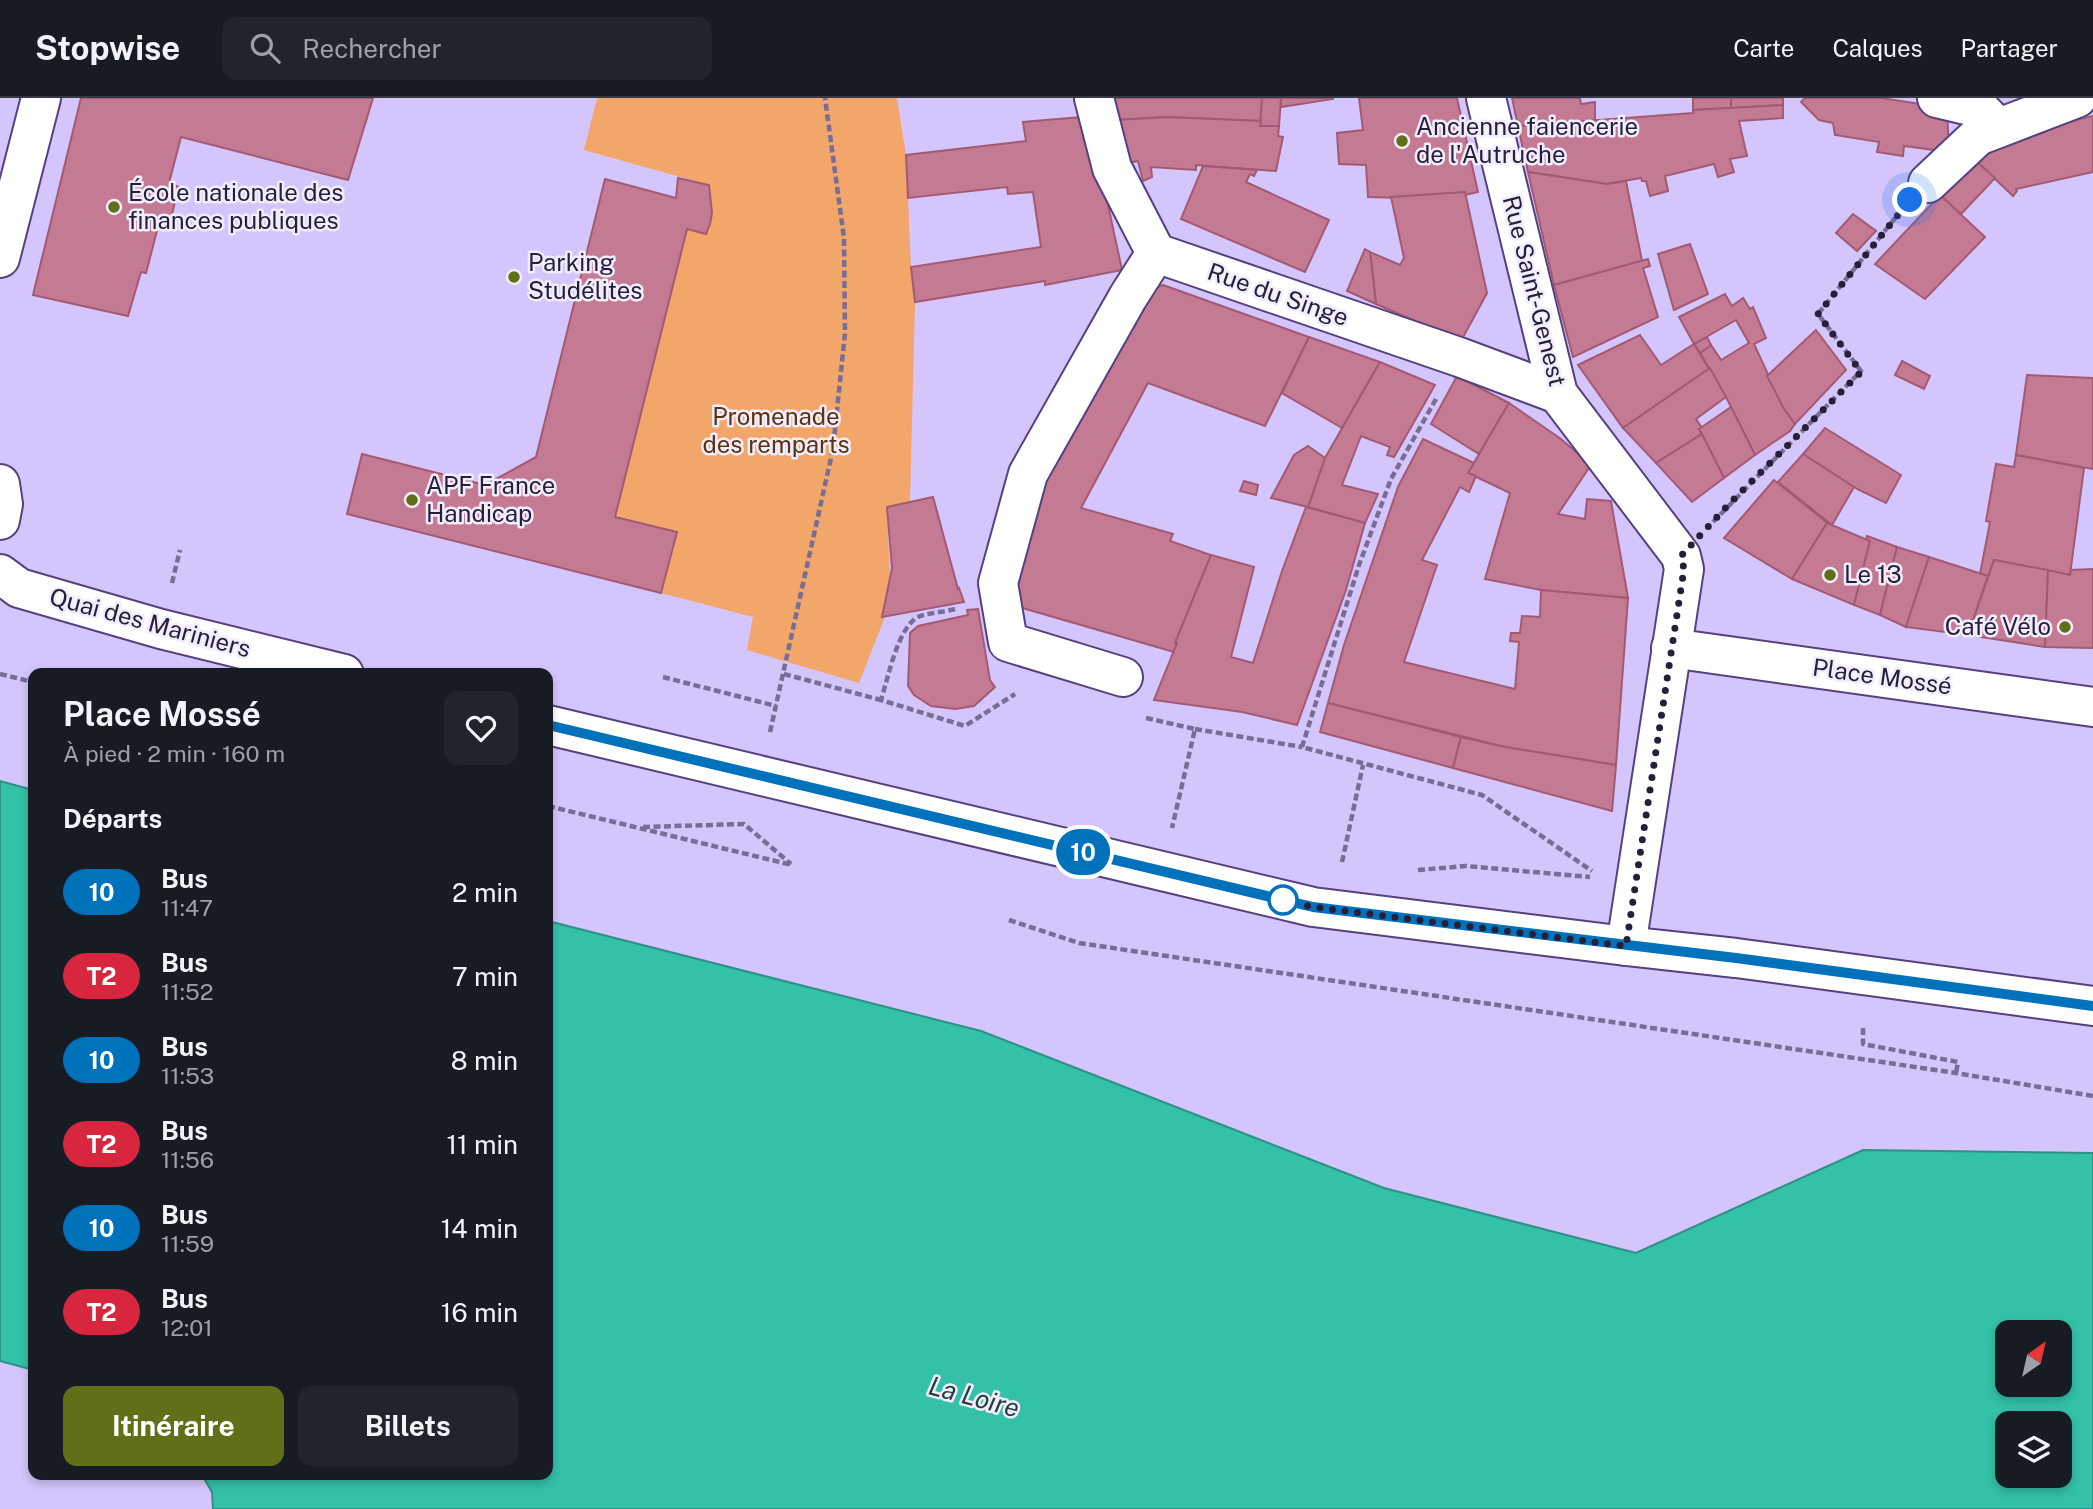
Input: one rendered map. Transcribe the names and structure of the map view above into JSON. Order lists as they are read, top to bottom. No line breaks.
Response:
{"streets":{"street":["Rue Saint-Genest","Rue du Singe","Quai des Mariniers","Place Mossé"]},"crossings":[["Rue Saint-Genest","Rue du Singe"]],"water":["La Loire"],"parks":["Promenade des remparts"],"places":["Ancienne faiencerie de l'Autruche","École nationale des finances publiques","Parking Studélites","APF France Handicap","Le 13","Café Vélo"],"lines":["bus line 10"],"north":"top right","page":{"header":"Stopwise","search":"Rechercher","nav":["Carte","Calques","Partager"],"on_map":"10","heading":[["Place Mossé","À pied · 2 min · 160 m"],"Départs"],"list":[{"mark":"10","name":"Bus","note":"11:47","value":"2 min"},{"mark":"T2","name":"Bus","note":"11:52","value":"7 min"},{"mark":"10","name":"Bus","note":"11:53","value":"8 min"},{"mark":"T2","name":"Bus","note":"11:56","value":"11 min"},{"mark":"10","name":"Bus","note":"11:59","value":"14 min"},{"mark":"T2","name":"Bus","note":"12:01","value":"16 min"}],"buttons":["Itinéraire","Billets"]}}
